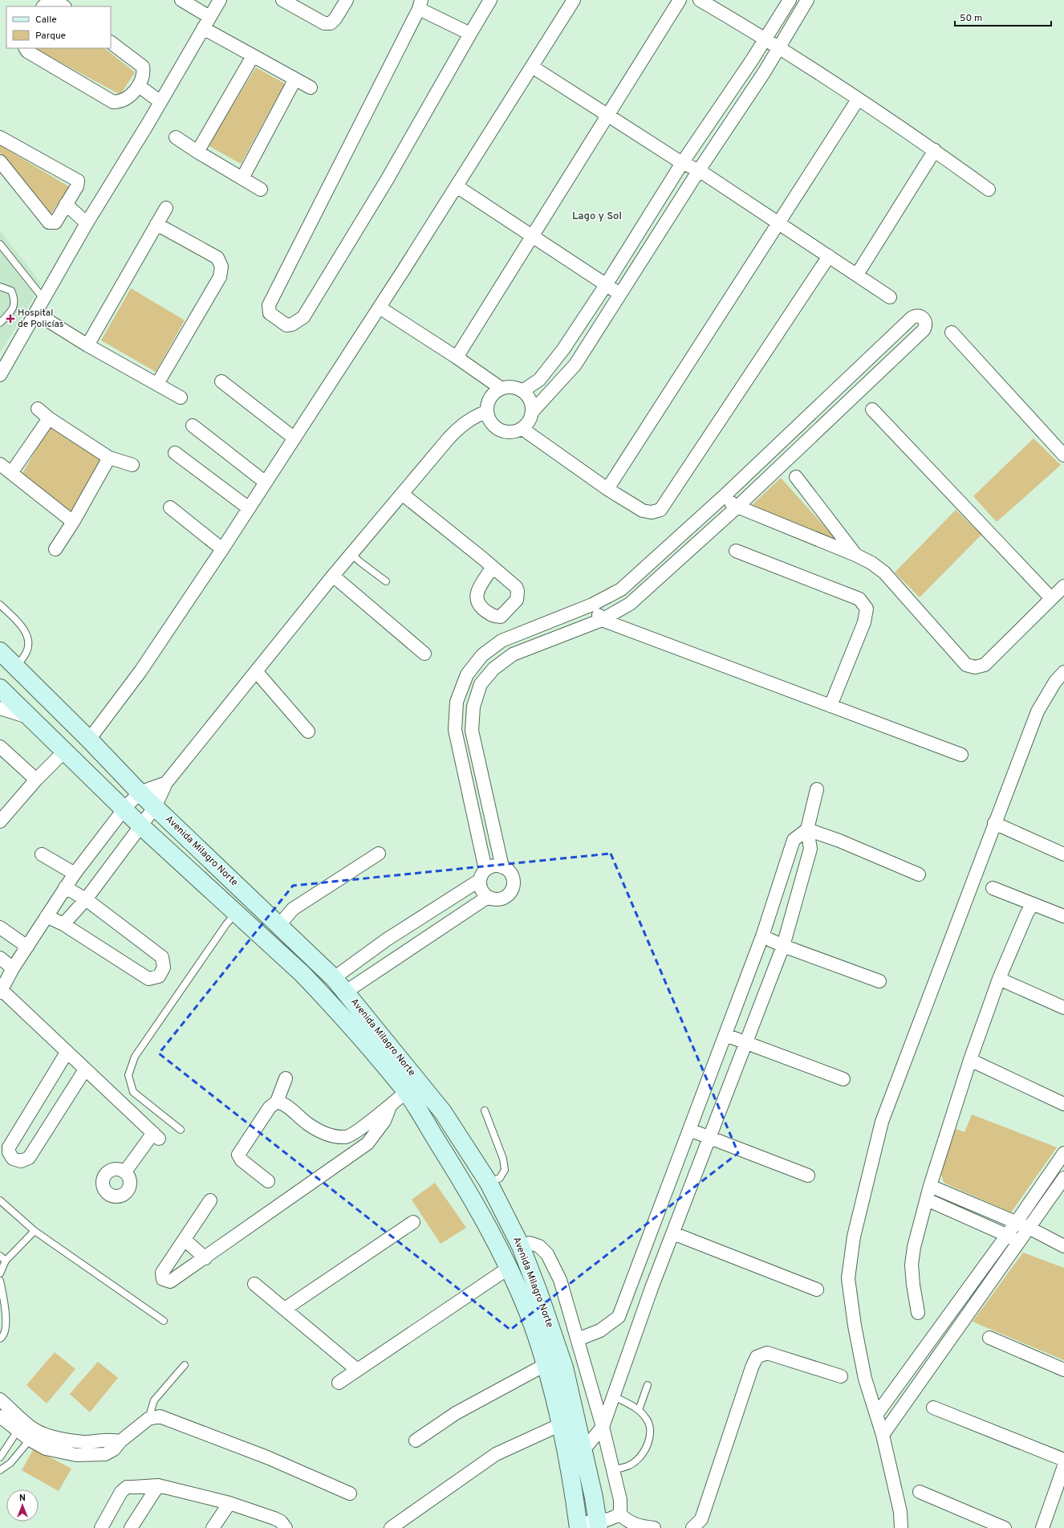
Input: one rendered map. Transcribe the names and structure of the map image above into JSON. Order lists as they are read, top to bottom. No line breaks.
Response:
{"streets":{"main road":["Avenida Milagro Norte"]},"districts":["Lago y Sol"],"places":{"health":["Hospital de Policías"]},"legend":["Calle","Parque"],"scale_bar":"50 m","north":"top"}
